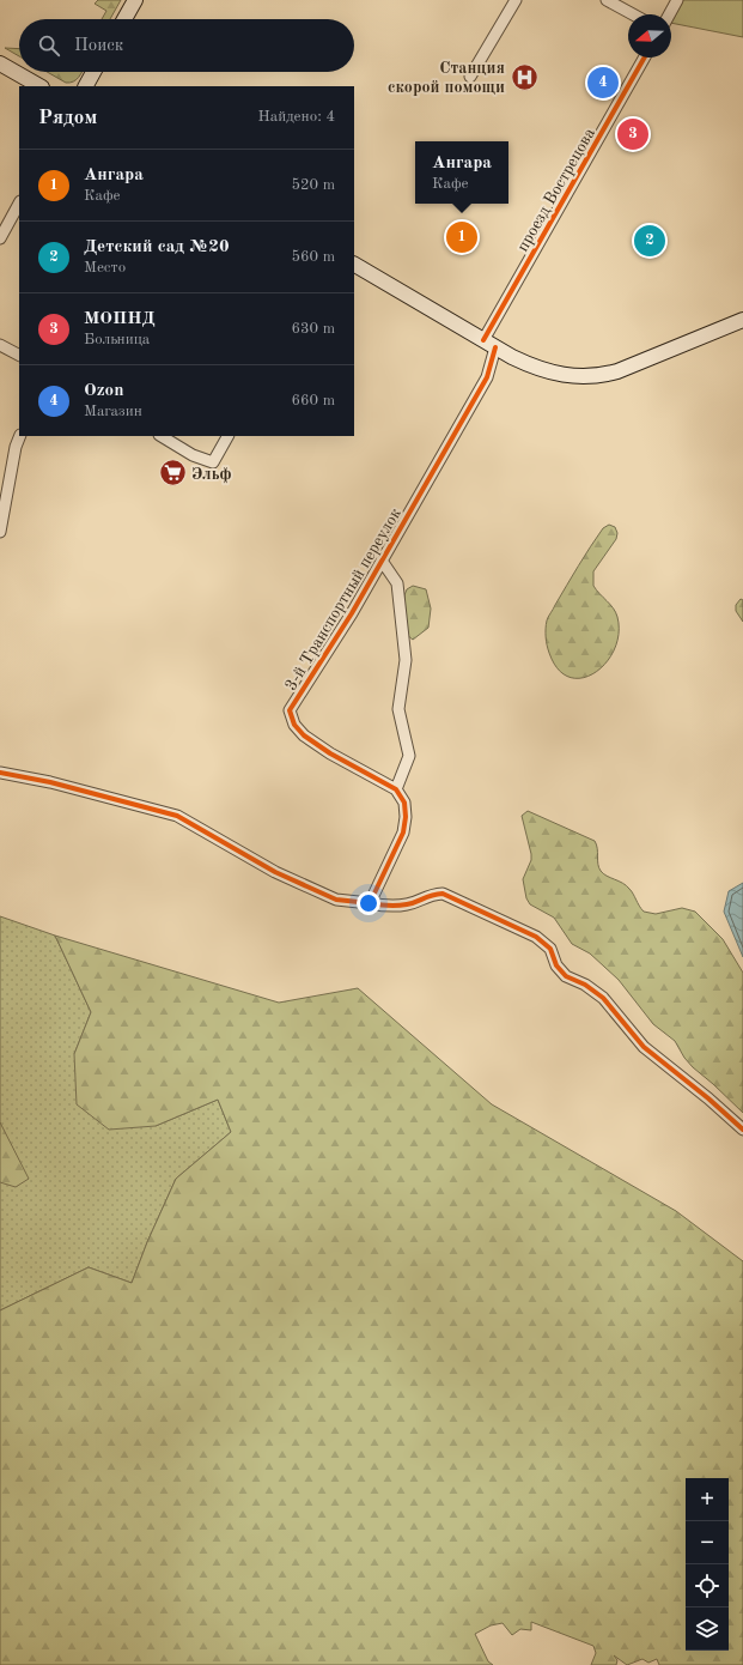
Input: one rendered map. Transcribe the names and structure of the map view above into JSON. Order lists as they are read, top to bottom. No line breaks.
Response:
{"streets":{"street":["проезд Вострецова","3-й Транспортный переулок"]},"crossings":[["проезд Вострецова","3-й Транспортный переулок"]],"places":{"hospital":["Станция скорой помощи"],"supermarket":["Эльф"]},"north":"left","page":{"search":"Поиск","pins":["4","3","1","2"],"heading":["Рядом","Найдено: 4"],"popup":["Ангара","Кафе"],"list":[{"mark":"1","name":"Ангара","note":"Кафе","value":"520 m"},{"mark":"2","name":"Детский сад №20","note":"Место","value":"560 m"},{"mark":"3","name":"МОПНД","note":"Больница","value":"630 m"},{"mark":"4","name":"Ozon","note":"Магазин","value":"660 m"}],"map_buttons":["+","−"]}}
